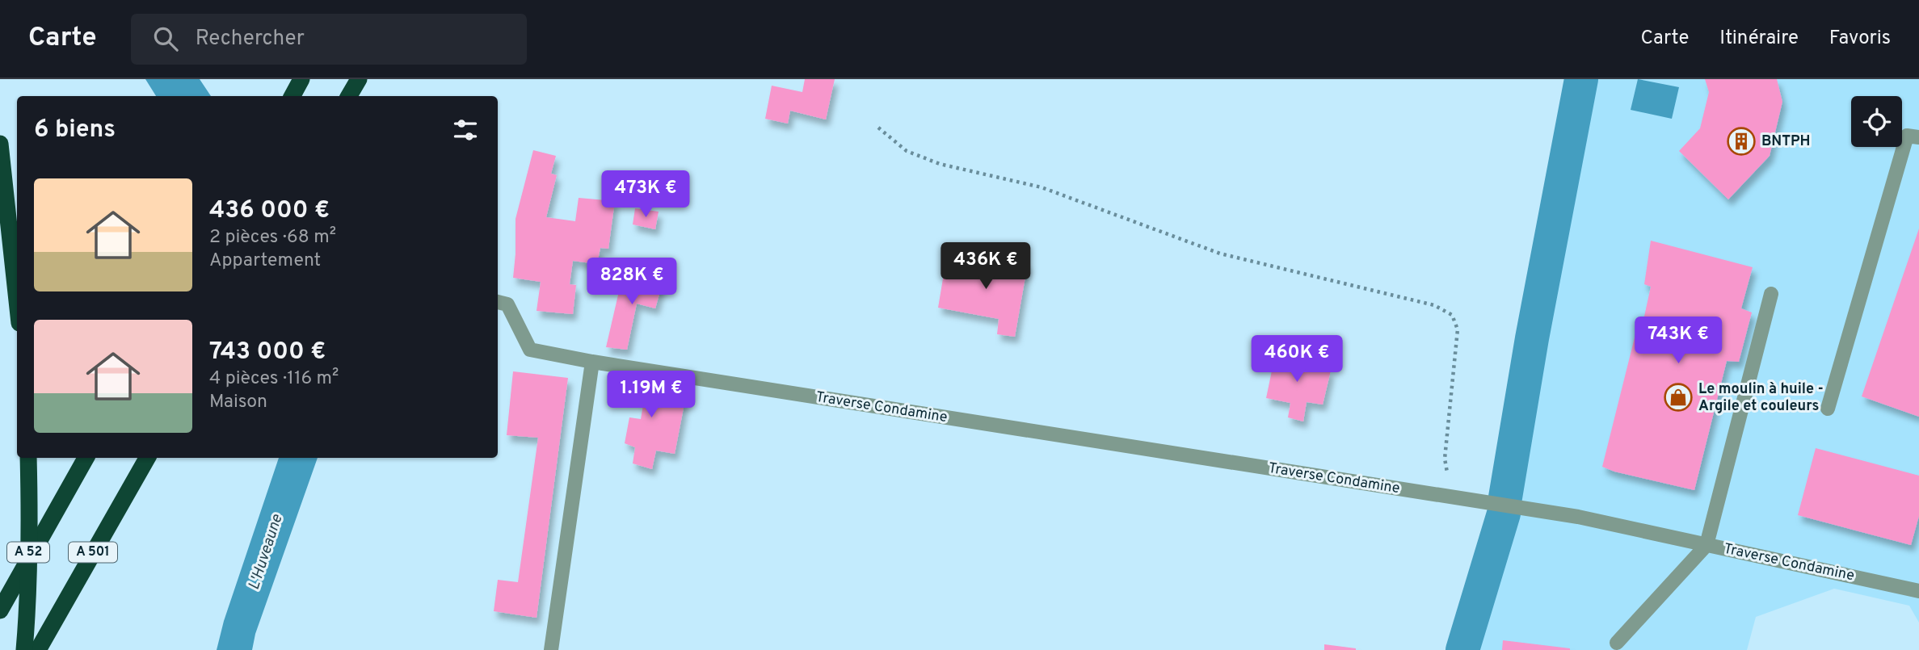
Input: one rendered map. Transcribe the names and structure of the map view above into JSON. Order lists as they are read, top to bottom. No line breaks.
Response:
{"streets":{"highway":["A 52","A 501"],"lane":["Traverse Condamine"]},"water":["L'Huveaune"],"places":{"building":["BNTPH"],"shop":["Le moulin à huile - Argile et couleurs"]},"page":{"header":"Carte","search":"Rechercher","nav":["Carte","Itinéraire","Favoris"],"heading":"6 biens","list":[{"name":"436 000 €","note":"2 pièces · 68 m² · Appartement"},{"name":"743 000 €","note":"4 pièces · 116 m² · Maison"}],"price":["473K €","436K €","828K €","743K €","460K €","1.19M €"]}}
